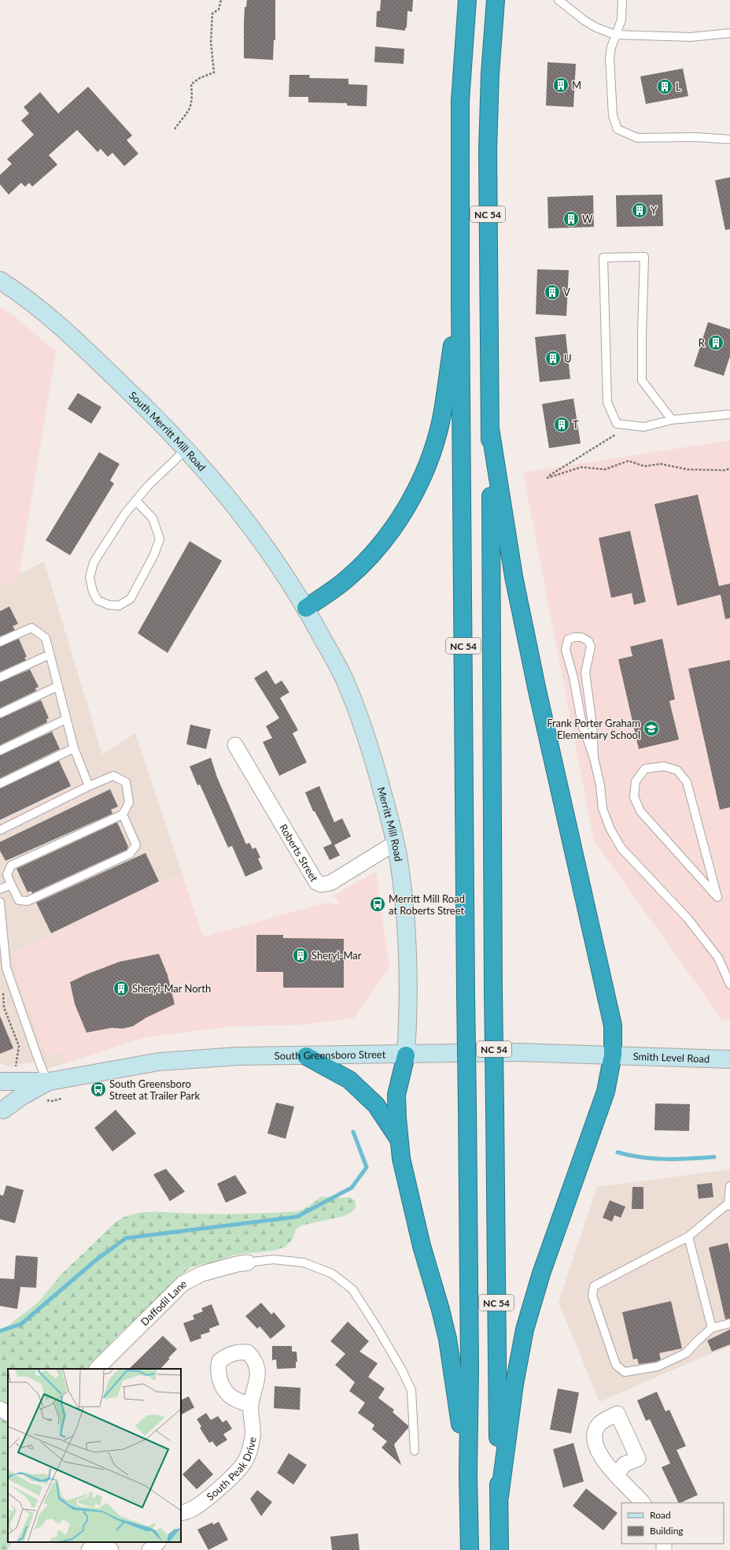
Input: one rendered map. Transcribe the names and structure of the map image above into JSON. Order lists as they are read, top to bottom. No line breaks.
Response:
{"streets":{"highway":["NC 54"],"street":["South Merritt Mill Road","Merritt Mill Road","Roberts Street","South Greensboro Street","Smith Level Road","Daffodil Lane","South Peak Drive"]},"crossings":[["South Merritt Mill Road","Merritt Mill Road"],["Merritt Mill Road","Roberts Street"],["Merritt Mill Road","South Greensboro Street"],["South Greensboro Street","Smith Level Road"]],"places":{"building":["M","L","Y","W","V","R","U","T","Sheryl-Mar","Sheryl-Mar North"],"school or university":["Frank Porter Graham Elementary School"],"bus stop":["Merritt Mill Road at Roberts Street","South Greensboro Street at Trailer Park"]},"legend":["Road","Building"]}
